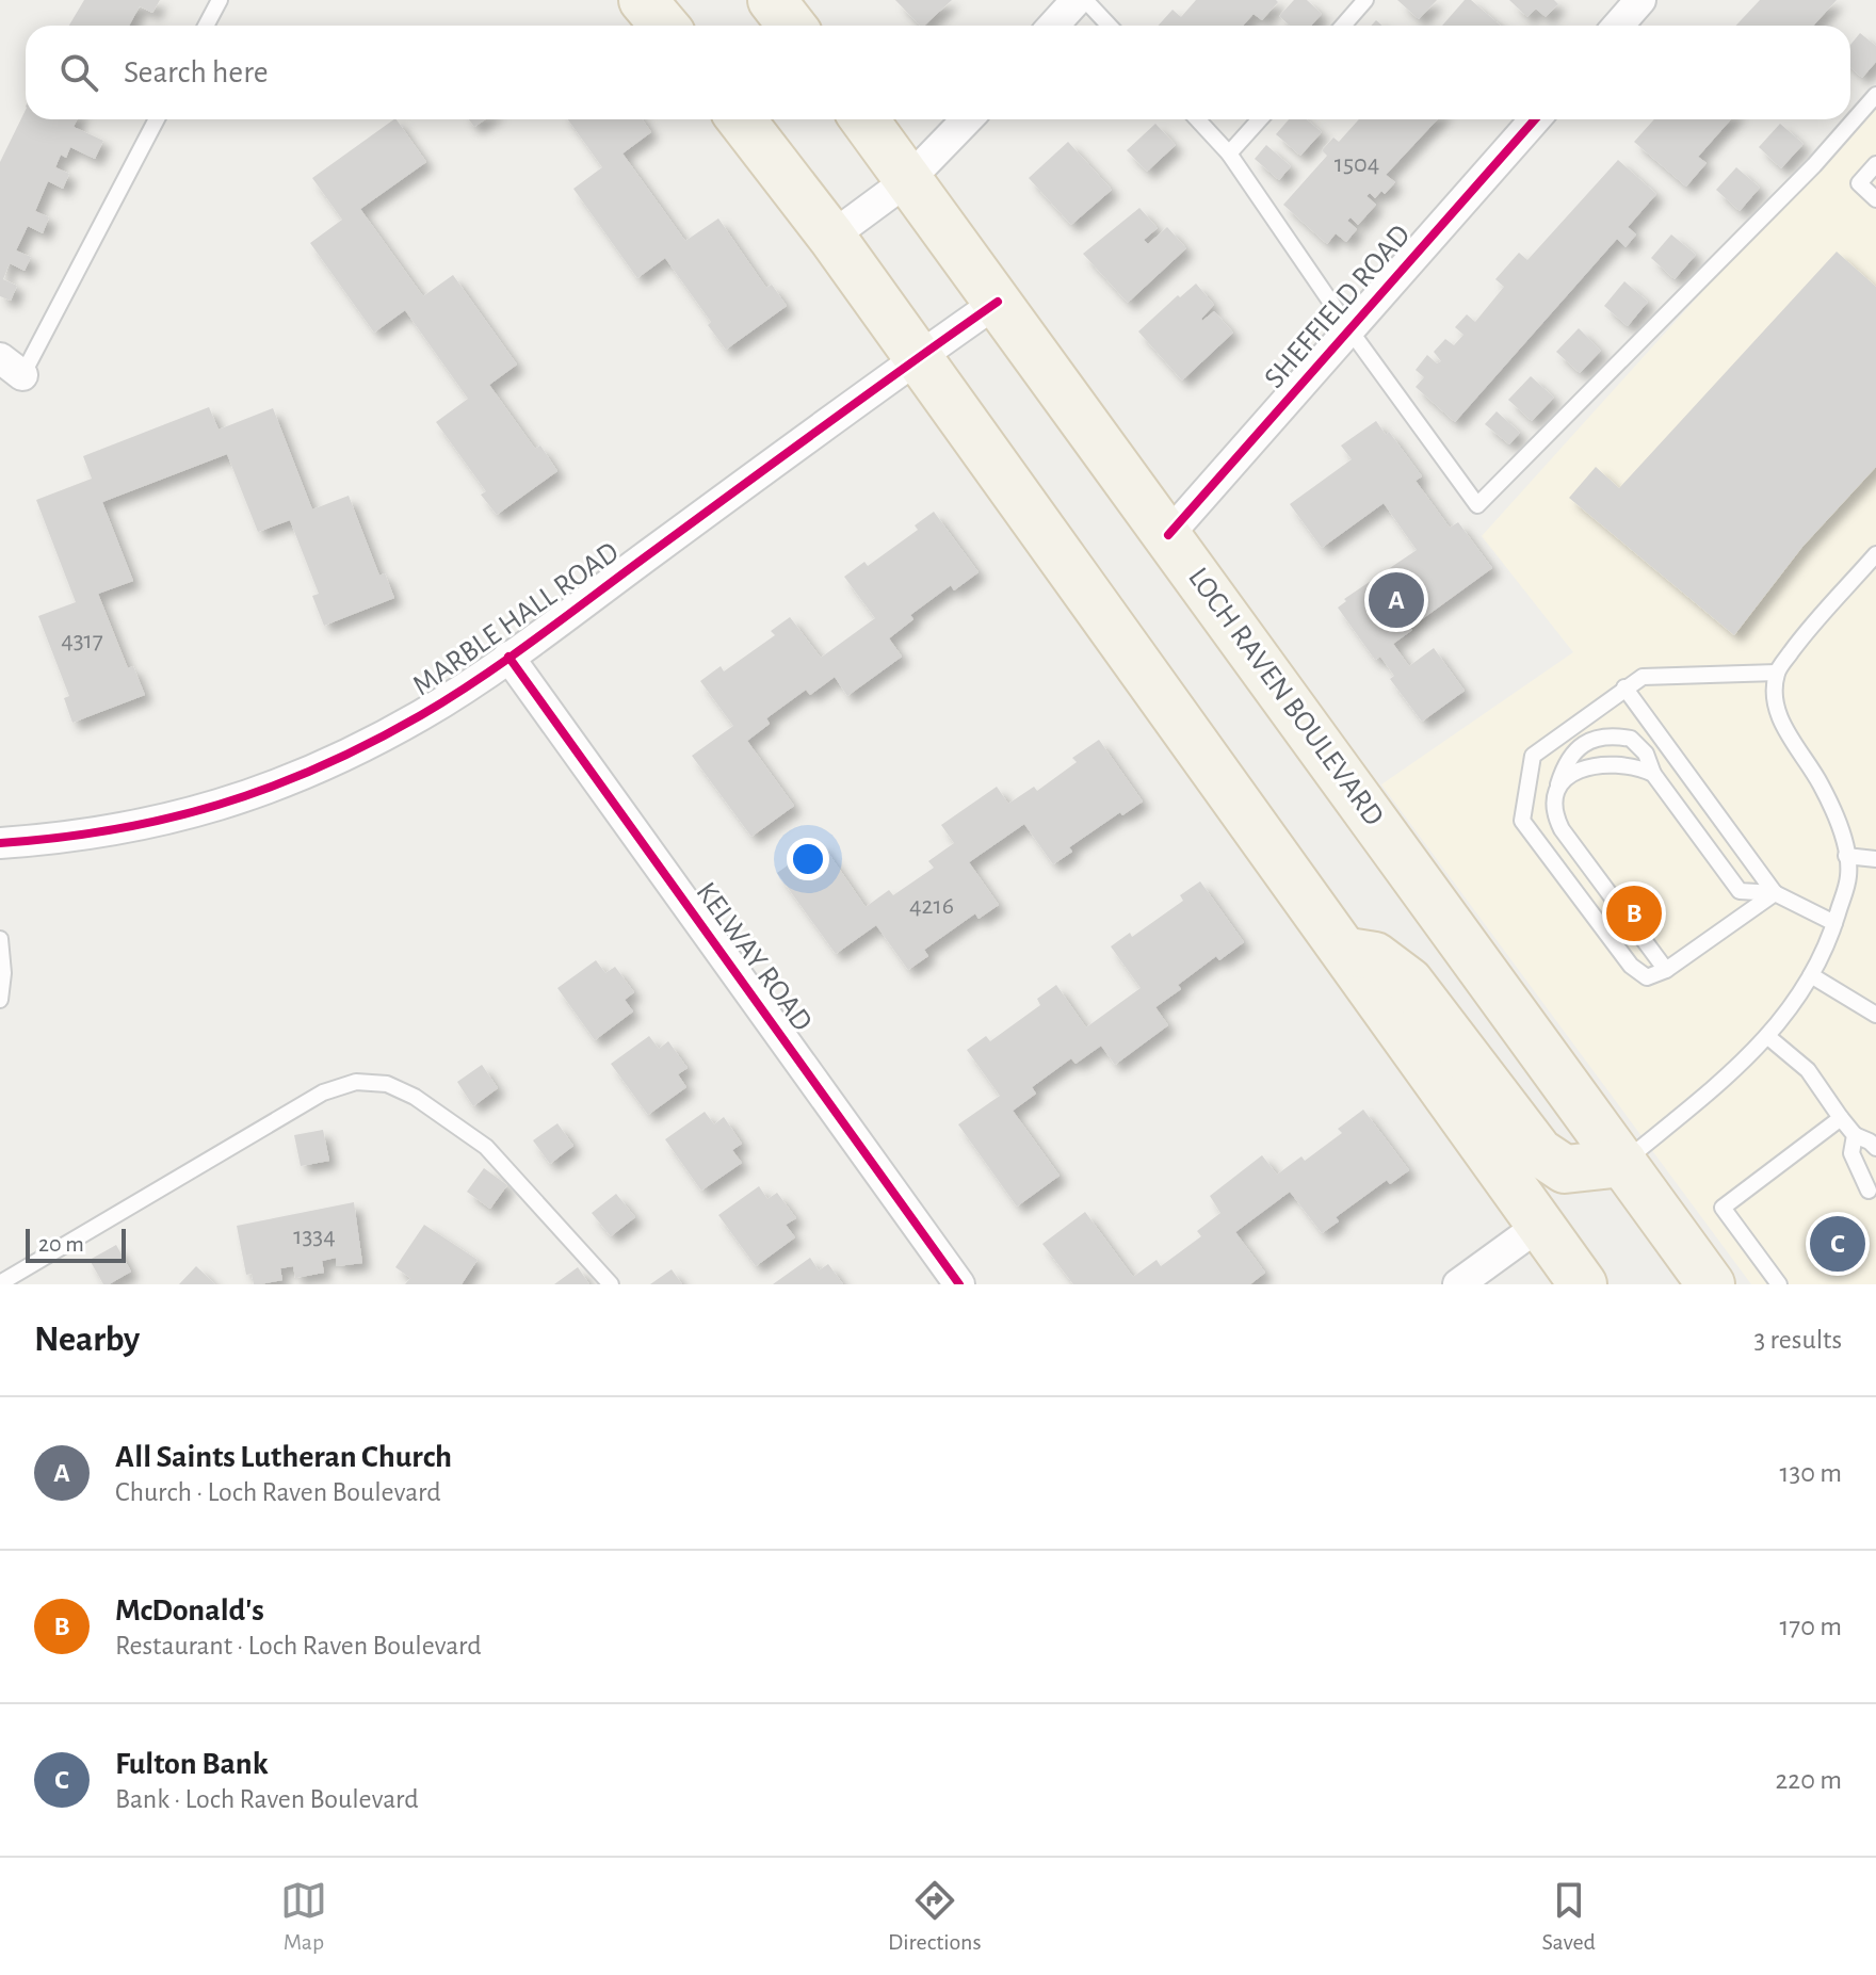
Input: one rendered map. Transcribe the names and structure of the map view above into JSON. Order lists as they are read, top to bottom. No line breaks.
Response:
{"streets":{"main road":["LOCH RAVEN BOULEVARD"],"street":["SHEFFIELD ROAD","MARBLE HALL ROAD","KELWAY ROAD"]},"crossings":[["SHEFFIELD ROAD","LOCH RAVEN BOULEVARD"],["MARBLE HALL ROAD","LOCH RAVEN BOULEVARD"],["MARBLE HALL ROAD","KELWAY ROAD"]],"house_numbers":["1504","4317","4216","1334"],"scale_bar":"20 m","page":{"search":"Search here","pins":["A","B","C"],"scale":"20 m","heading":["Nearby","3 results"],"list":[{"mark":"A","name":"All Saints Lutheran Church","note":"Church · Loch Raven Boulevard","value":"130 m"},{"mark":"B","name":"McDonald's","note":"Restaurant · Loch Raven Boulevard","value":"170 m"},{"mark":"C","name":"Fulton Bank","note":"Bank · Loch Raven Boulevard","value":"220 m"}],"nav":["Map","Directions","Saved"]}}
